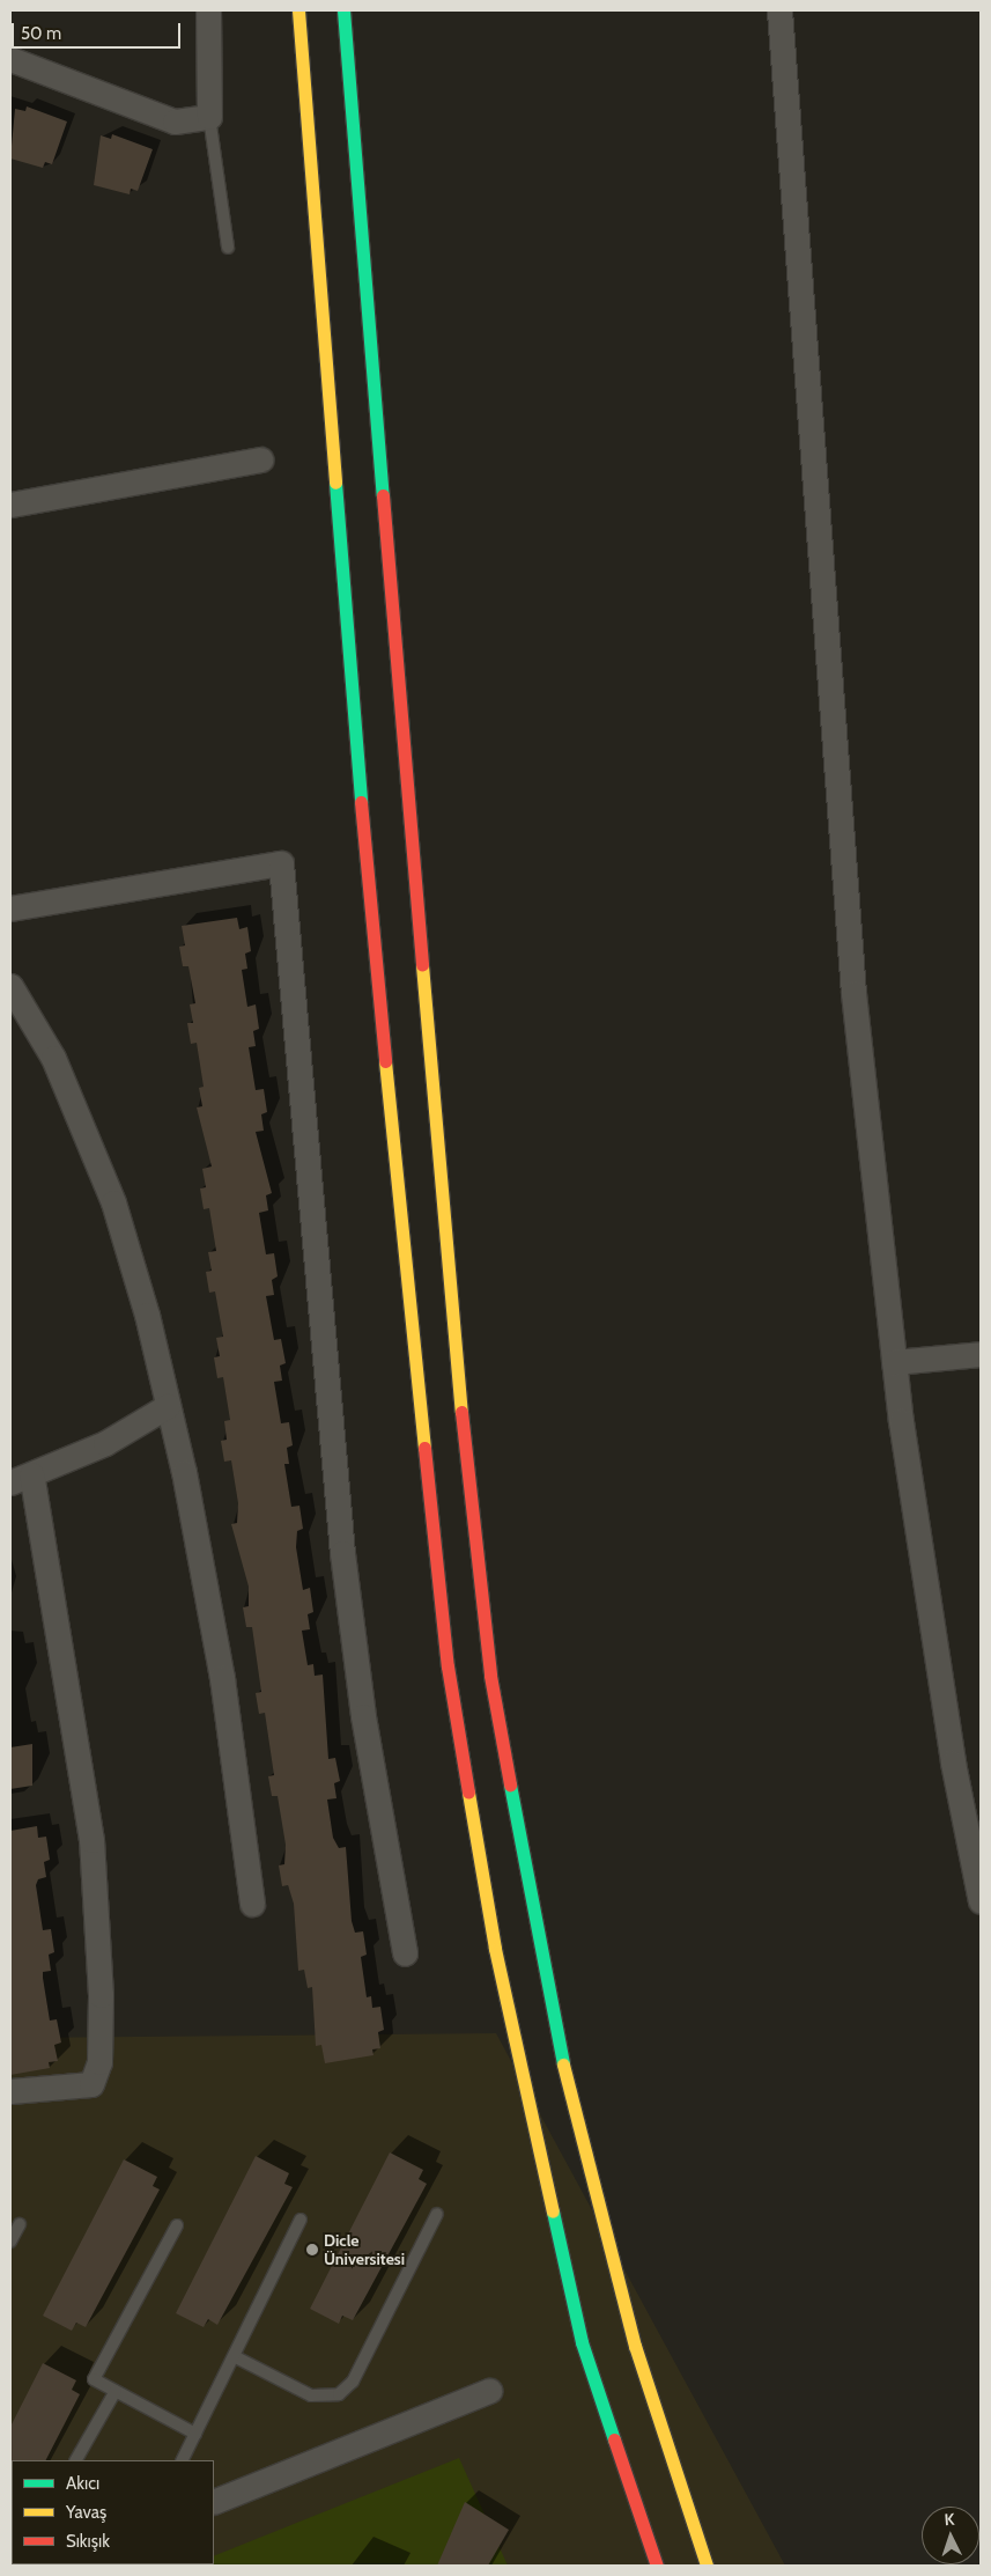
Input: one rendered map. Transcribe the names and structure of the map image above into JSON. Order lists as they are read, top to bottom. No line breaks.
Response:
{"places":["Dicle Üniversitesi"],"legend":["Akıcı","Yavaş","Sıkışık"],"scale_bar":"50 m","north":"top"}
